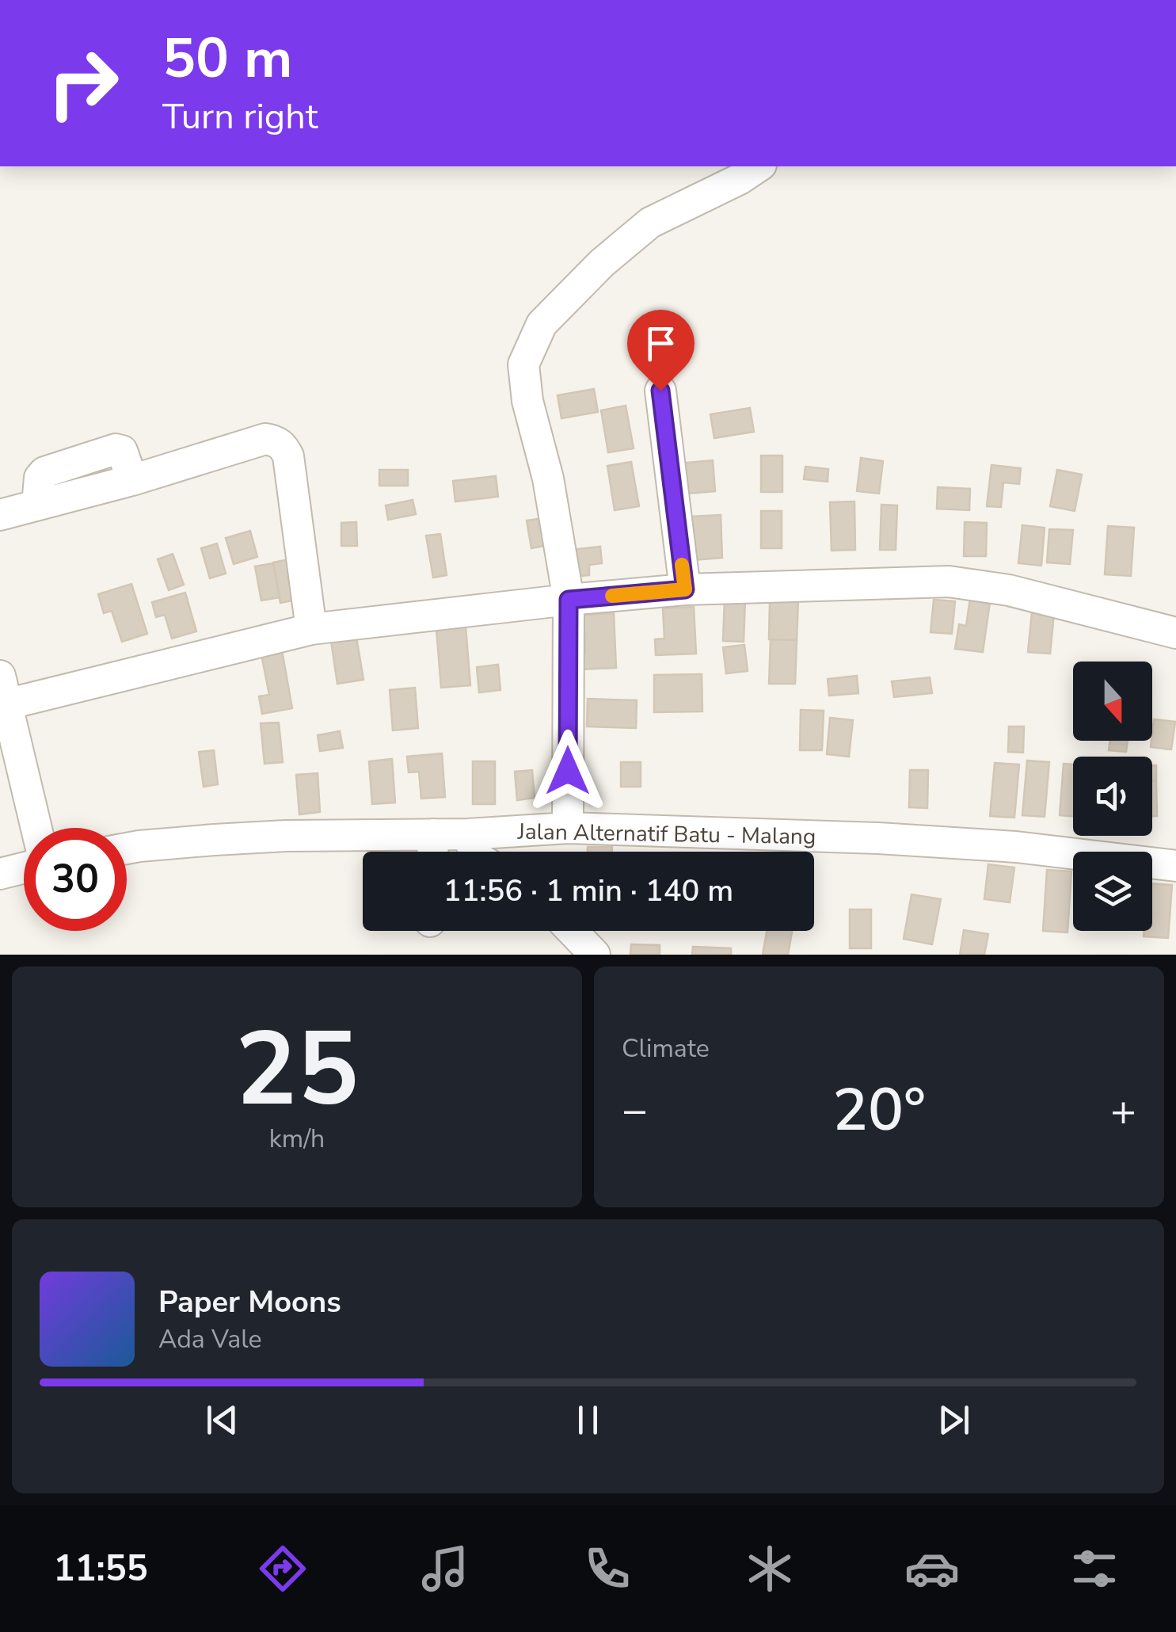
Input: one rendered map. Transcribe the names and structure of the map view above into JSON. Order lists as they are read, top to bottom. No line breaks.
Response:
{"streets":{"street":["Jalan Alternatif Batu - Malang"]},"north":"bottom","page":{"turn":["50 m","Turn right"],"limit":"30","trip":"11:56 · 1 min · 140 m","tile":[["25","km/h"],"Climate"],"heat":["−","20°","+"],"song":["Paper Moons","Ada Vale"],"tabs":"11:55"}}
